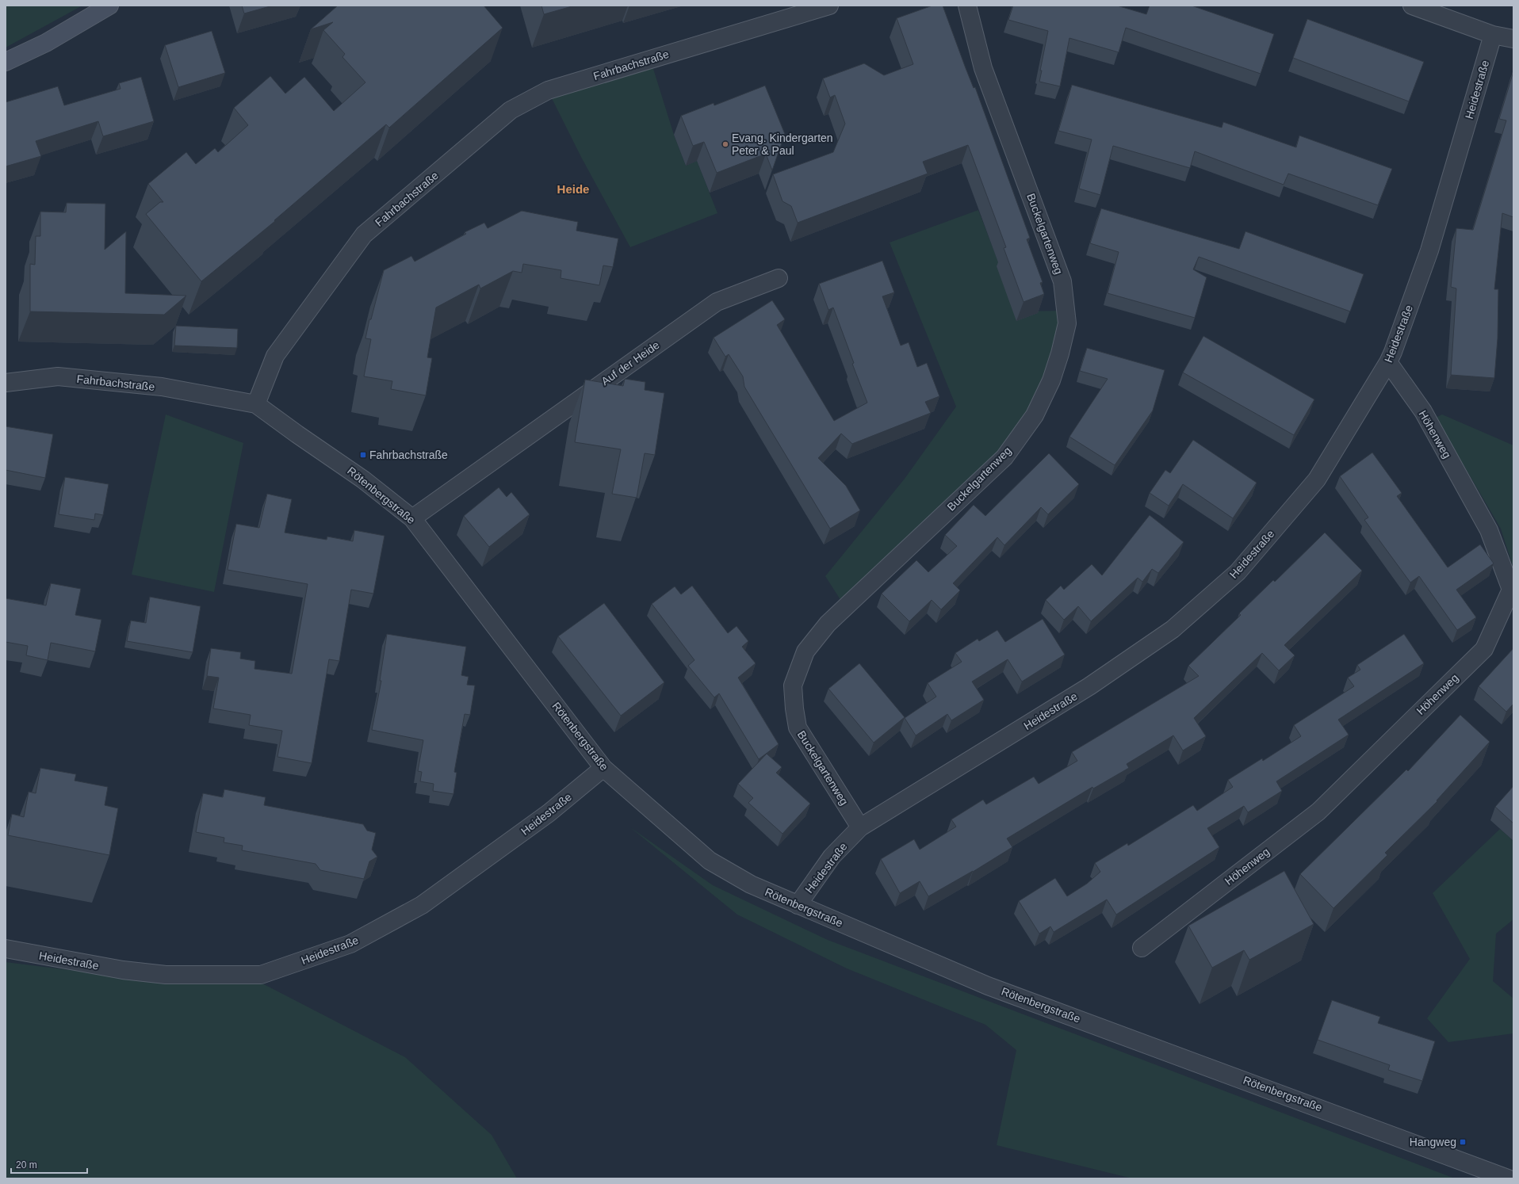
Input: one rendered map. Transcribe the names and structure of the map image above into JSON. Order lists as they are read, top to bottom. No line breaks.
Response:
{"streets":{"street":["Fahrbachstraße","Heidestraße","Buckelgartenweg","Auf der Heide","Höhenweg","Rötenbergstraße"]},"crossings":[["Fahrbachstraße","Rötenbergstraße"],["Heidestraße","Buckelgartenweg"],["Heidestraße","Höhenweg"],["Heidestraße","Rötenbergstraße"],["Auf der Heide","Rötenbergstraße"]],"districts":["Heide"],"places":{"other":["Evang. Kindergarten Peter & Paul"],"transit":["Fahrbachstraße","Hangweg"]},"scale_bar":"20 m"}
